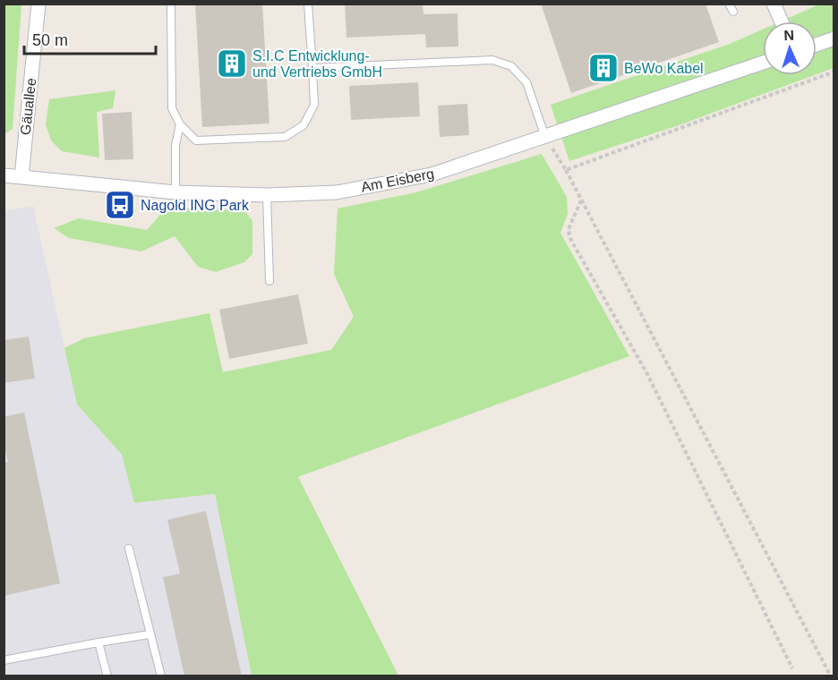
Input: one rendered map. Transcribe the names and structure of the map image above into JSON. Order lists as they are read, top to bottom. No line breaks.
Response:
{"streets":{"street":["Gäuallee","Am Eisberg"]},"crossings":[["Gäuallee","Am Eisberg"]],"places":{"building":["S.I.C Entwicklung- und Vertriebs GmbH","BeWo Kabel"],"bus stop":["Nagold ING Park"]},"scale_bar":"50 m","north":"top"}
